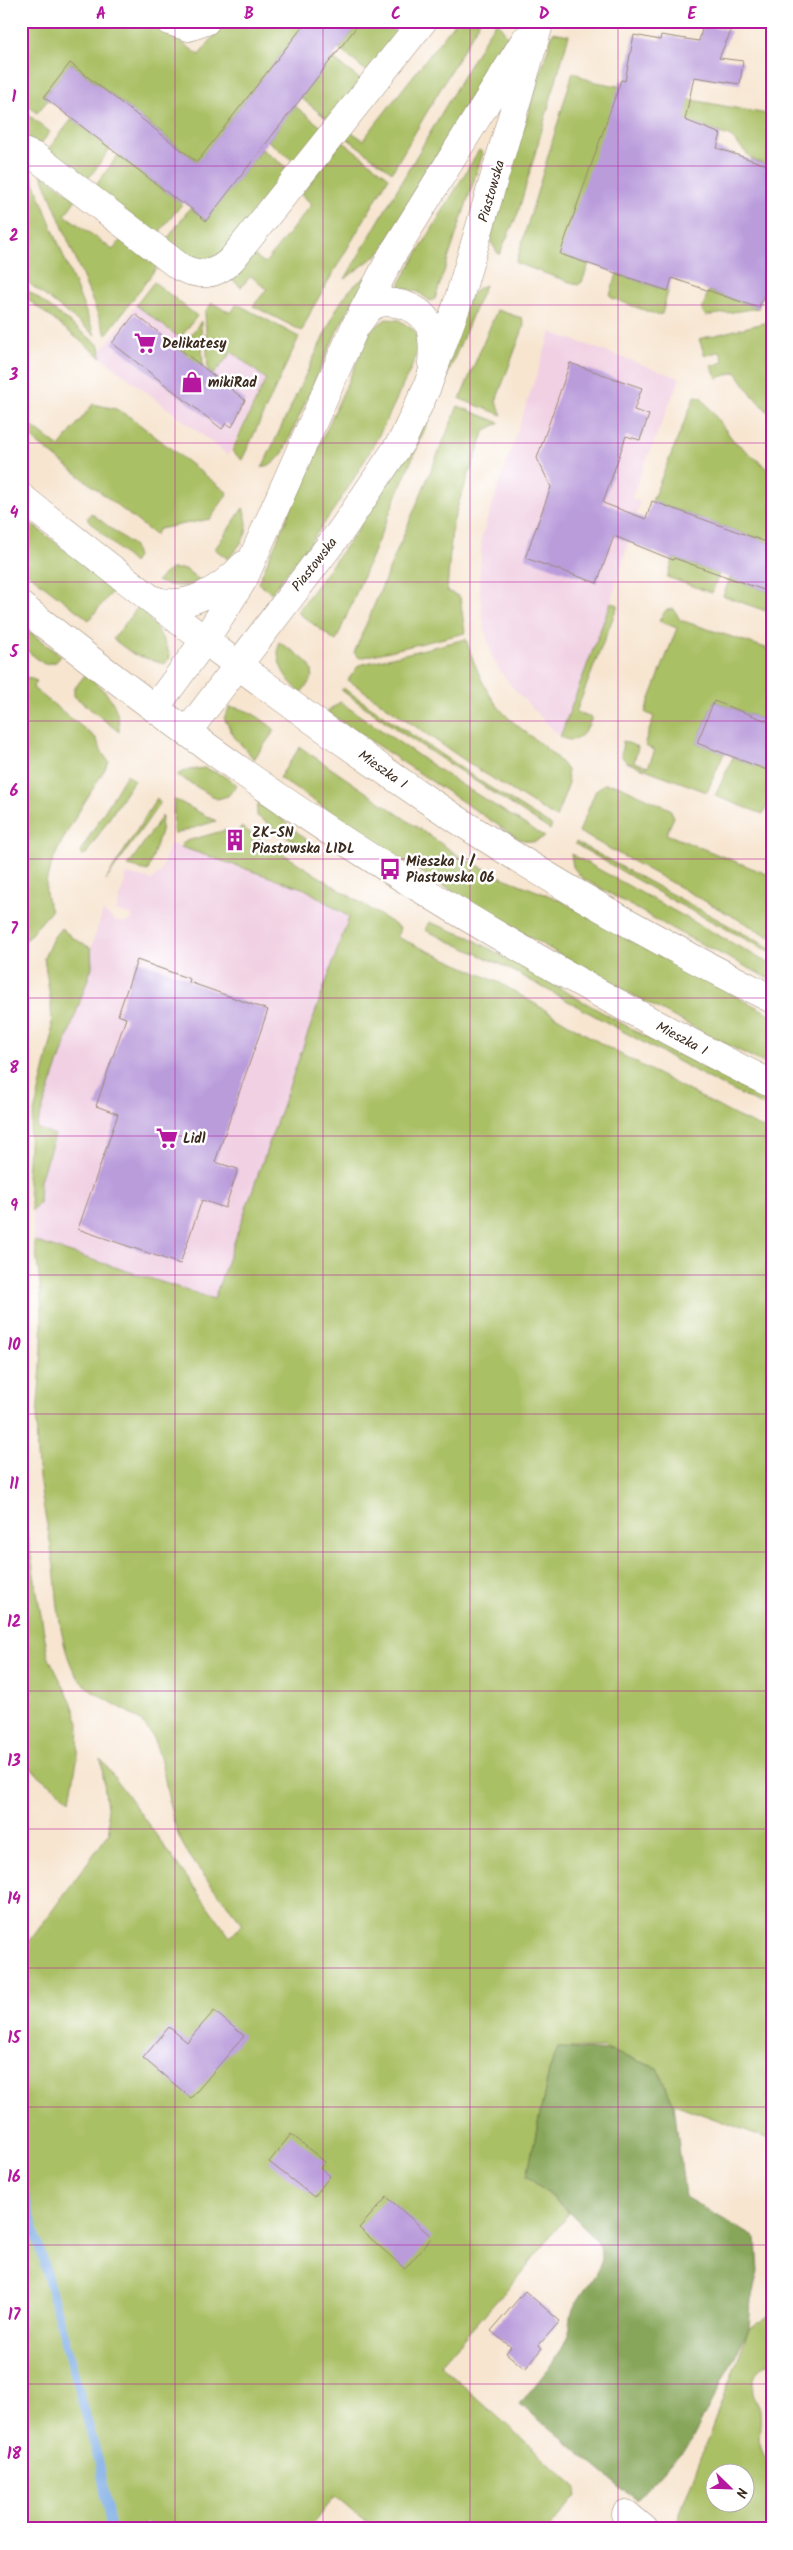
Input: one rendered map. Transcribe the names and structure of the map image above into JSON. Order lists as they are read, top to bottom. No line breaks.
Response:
{"streets":{"street":["Piastowska","Mieszka I"]},"crossings":[["Piastowska","Mieszka I"]],"places":{"supermarket":["Delikatesy","Lidl"],"shop":["mikiRad"],"building":["ZK-SN Piastowska LIDL"],"bus stop":["Mieszka I / Piastowska 06"]},"north":"bottom right","grid":{"columns":["A","B","C","D","E"],"rows":["1","2","3","4","5","6","7","8","9","10","11","12","13","14","15","16","17","18"]}}
